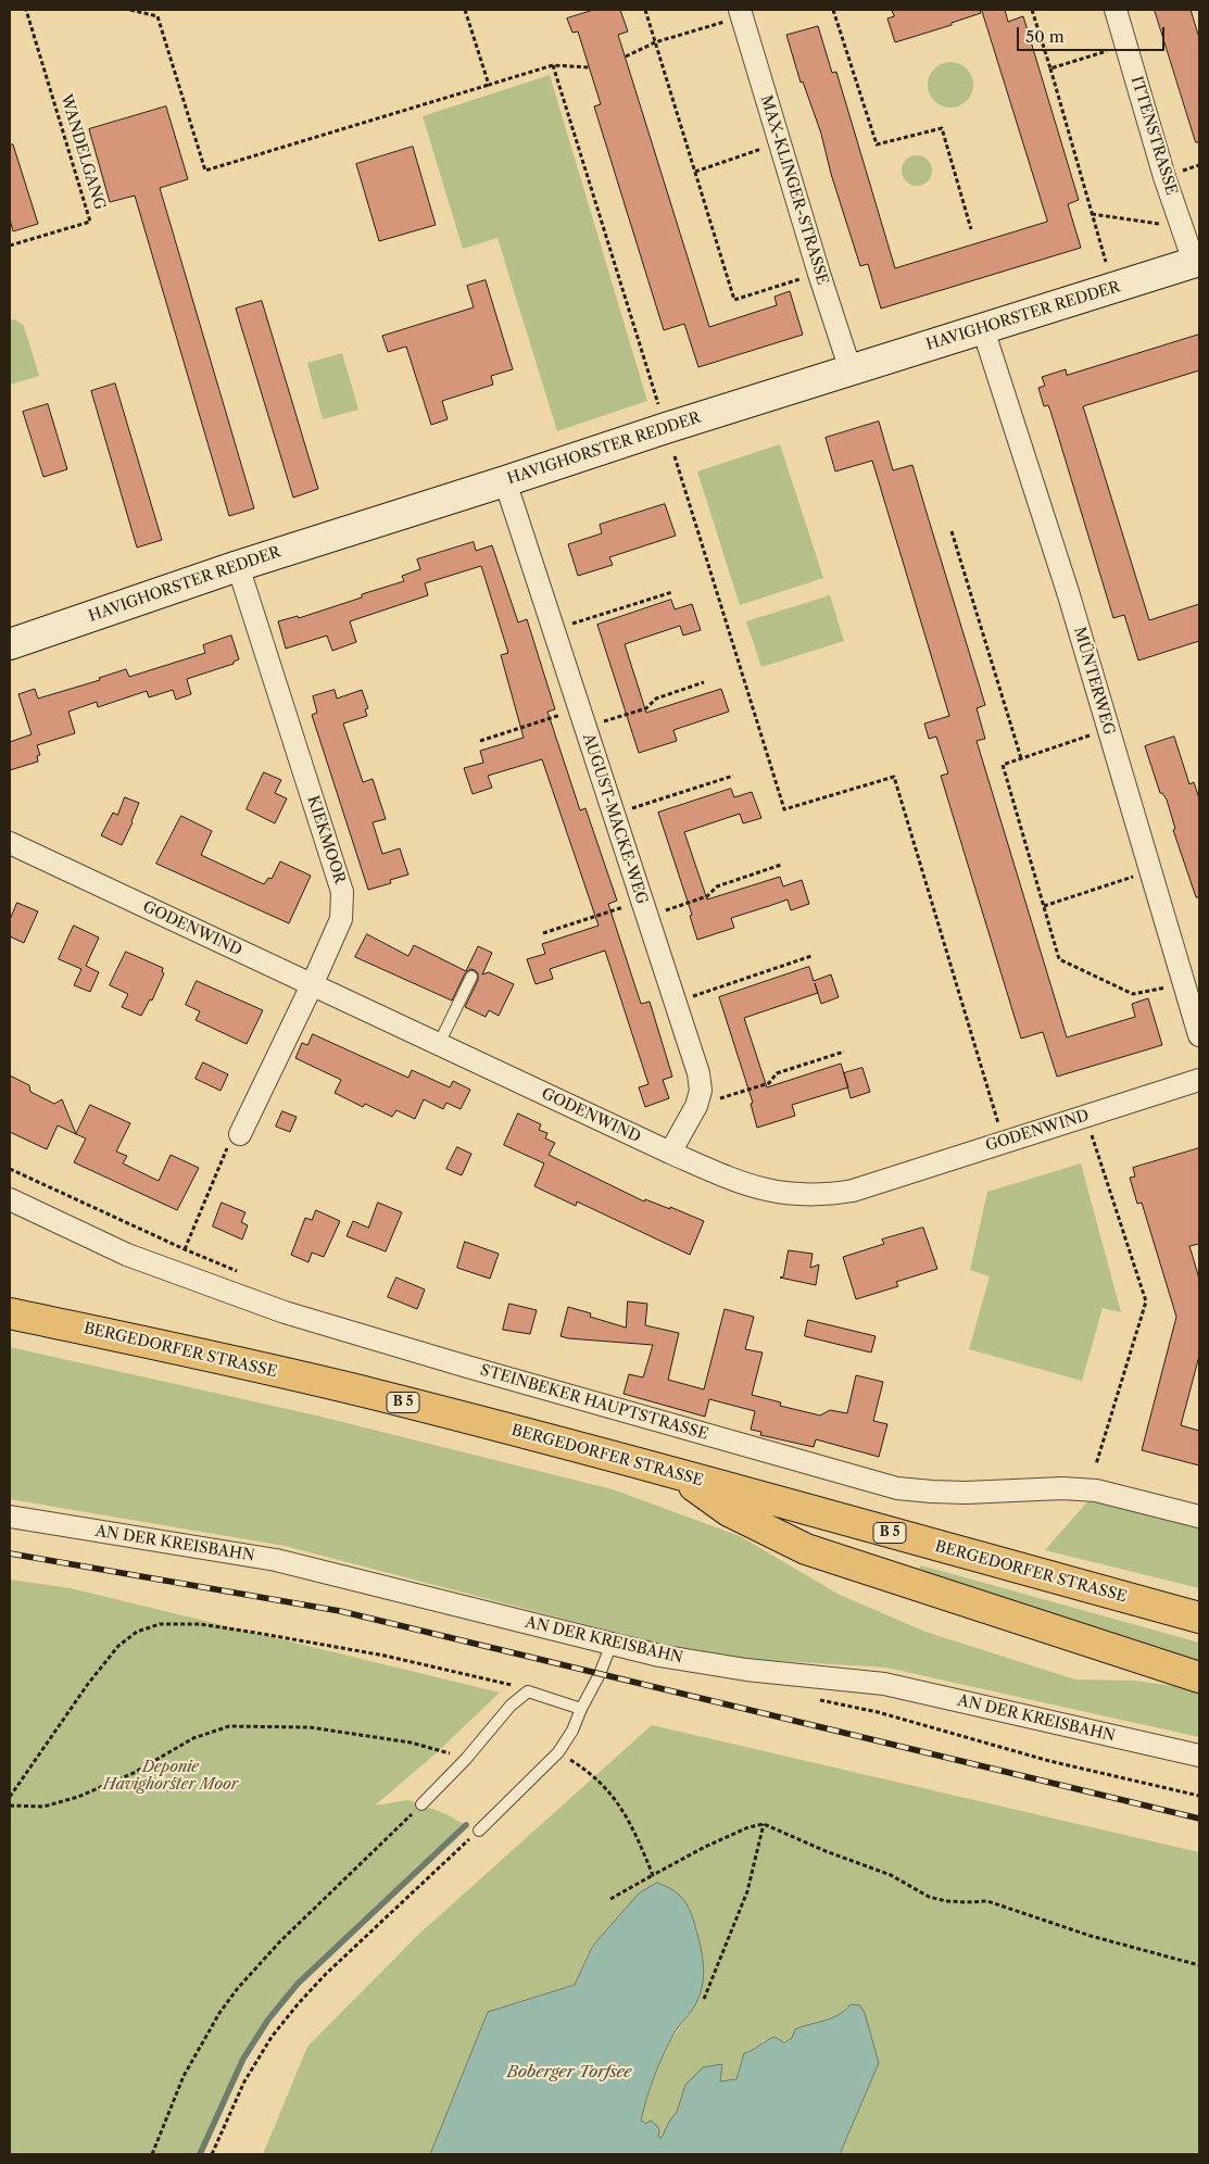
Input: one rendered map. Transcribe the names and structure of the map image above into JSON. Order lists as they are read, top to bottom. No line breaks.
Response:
{"streets":{"main road":["BERGEDORFER STRASSE","B 5"],"street":["ITTENSTRASSE","MAX-KLINGER-STRASSE","HAVIGHORSTER REDDER","MÜNTERWEG","AUGUST-MACKE-WEG","KIEKMOOR","GODENWIND","STEINBEKER HAUPTSTRASSE","AN DER KREISBAHN"],"path":["WANDELGANG"]},"crossings":[["ITTENSTRASSE","HAVIGHORSTER REDDER"],["MAX-KLINGER-STRASSE","HAVIGHORSTER REDDER"],["HAVIGHORSTER REDDER","MÜNTERWEG"],["HAVIGHORSTER REDDER","AUGUST-MACKE-WEG"],["HAVIGHORSTER REDDER","KIEKMOOR"],["AUGUST-MACKE-WEG","GODENWIND"],["KIEKMOOR","GODENWIND"]],"water":["Boberger Torfsee"],"parks":["Deponie Havighorster Moor"],"scale_bar":"50 m"}
